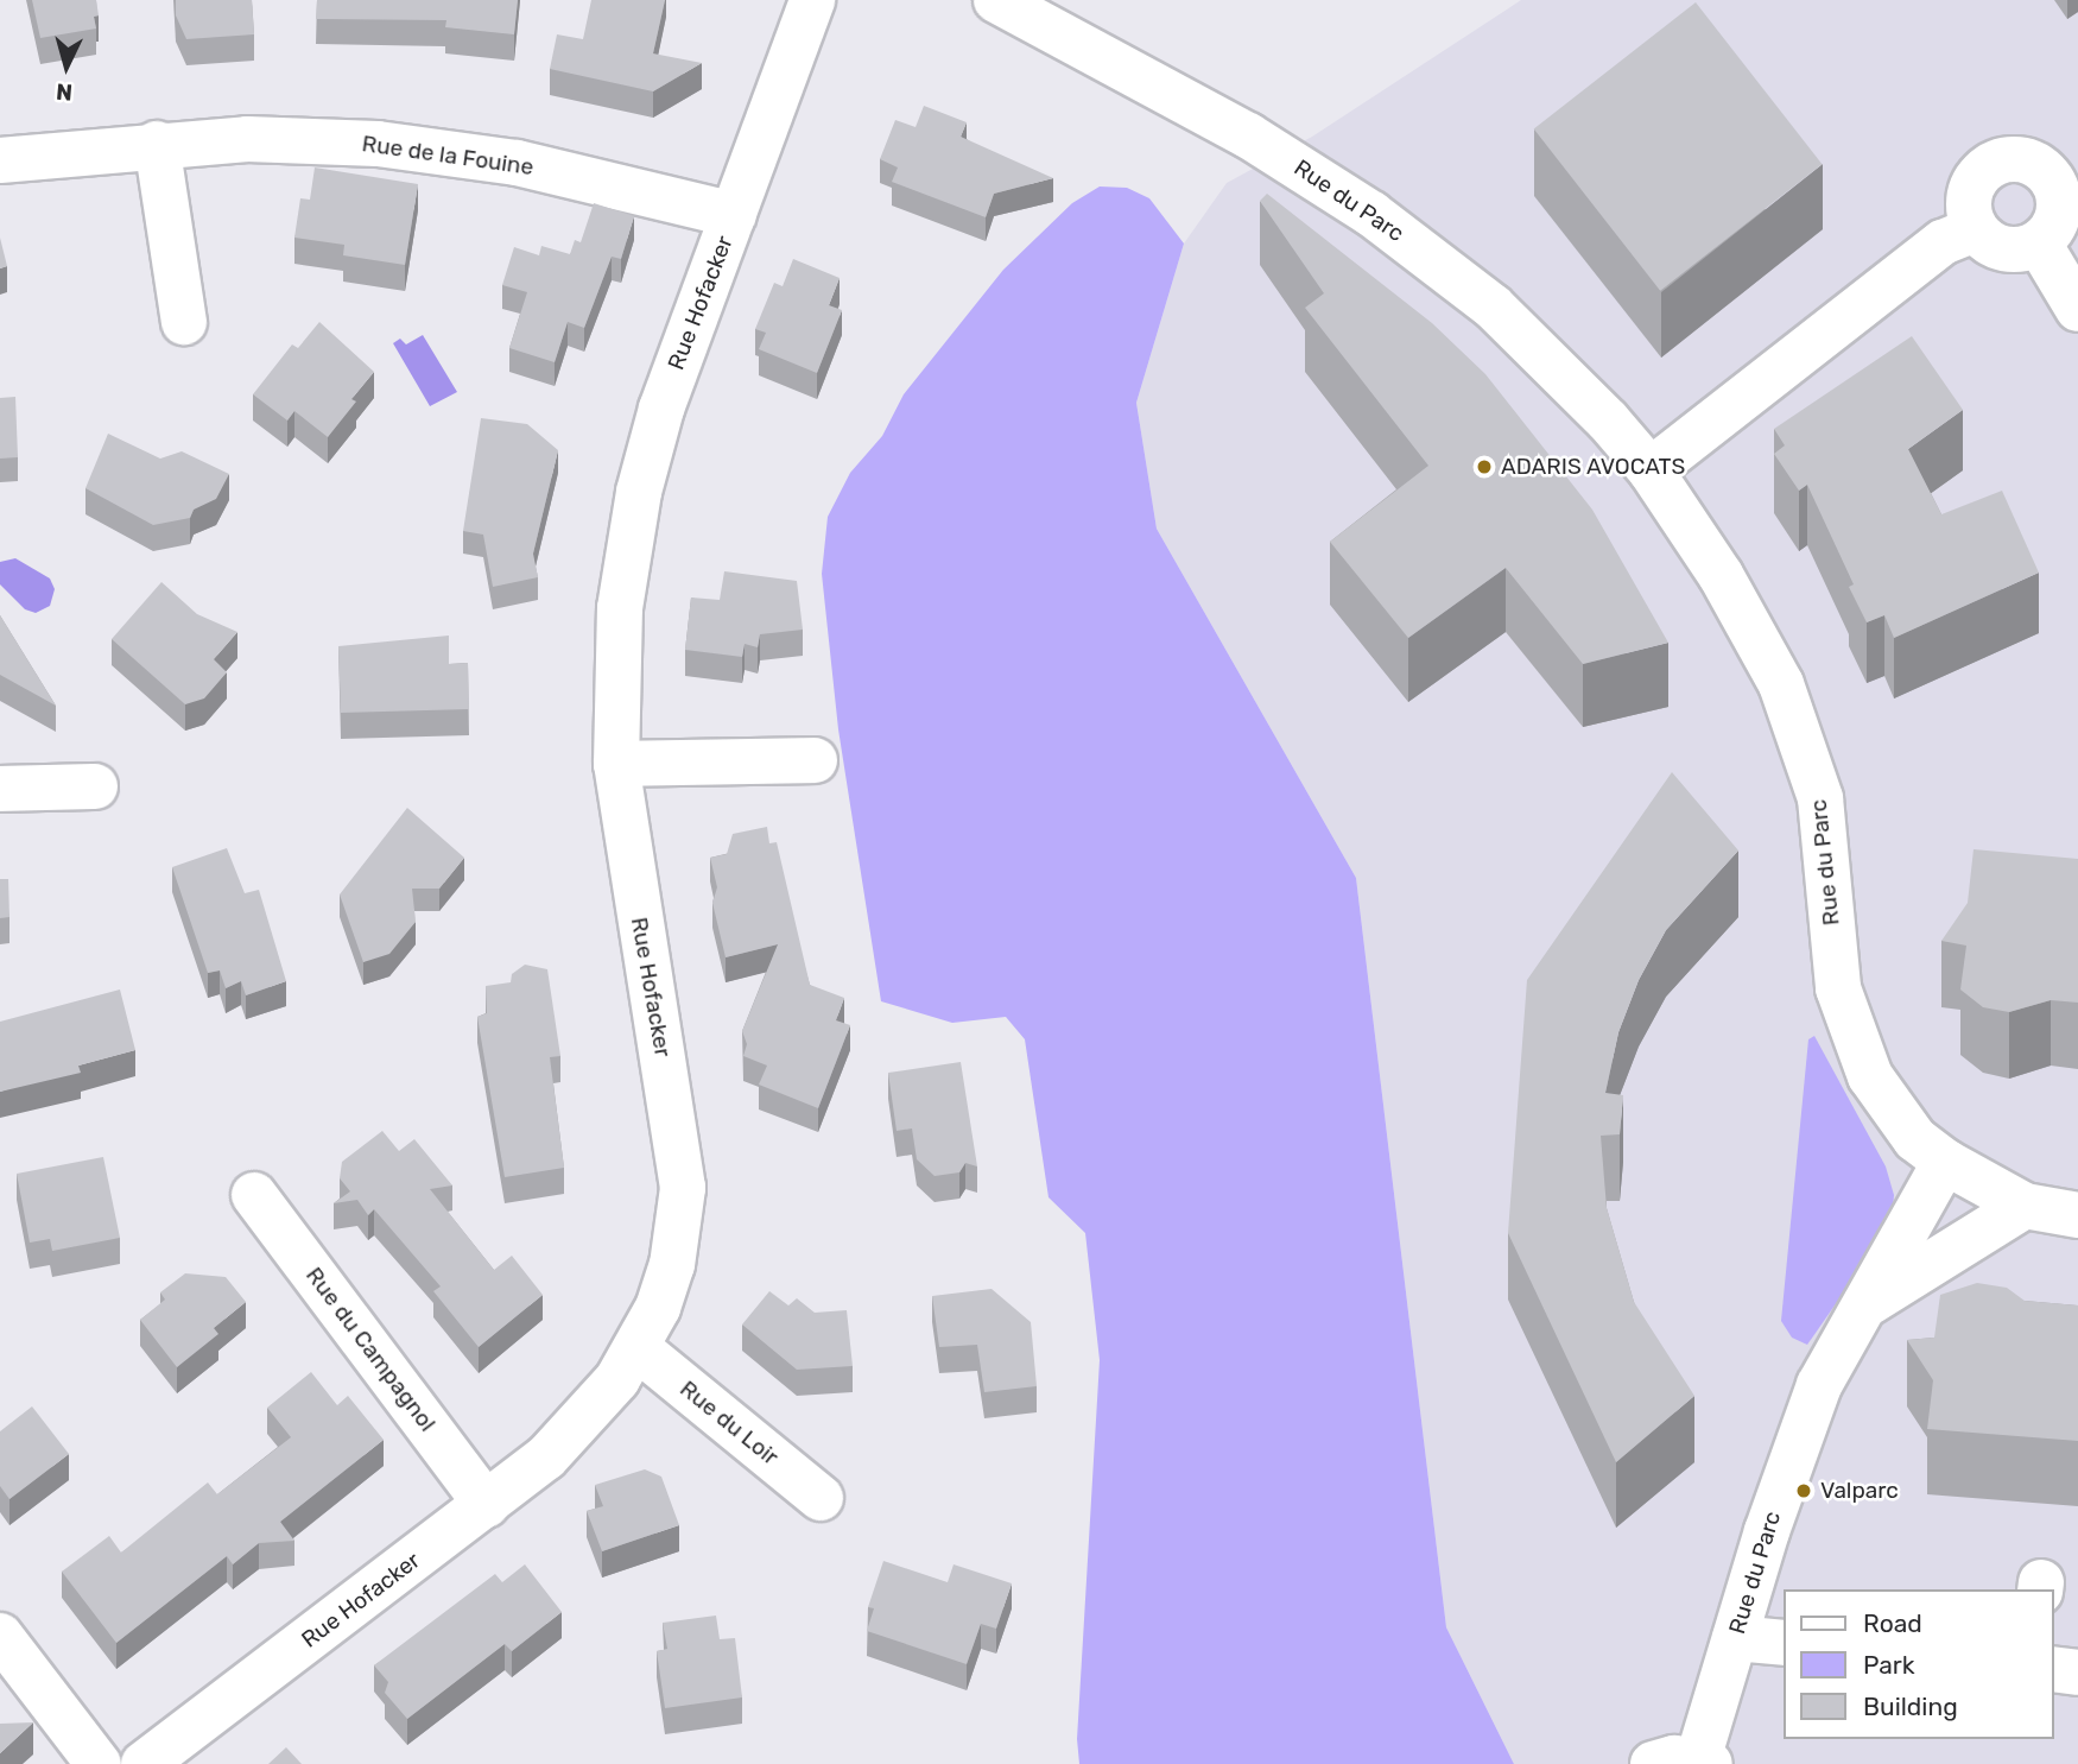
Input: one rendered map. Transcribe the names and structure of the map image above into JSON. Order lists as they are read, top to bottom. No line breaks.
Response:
{"streets":{"street":["Rue de la Fouine","Rue du Parc","Rue Hofacker","Rue du Campagnol","Rue du Loir"]},"crossings":[["Rue de la Fouine","Rue Hofacker"],["Rue Hofacker","Rue du Campagnol"],["Rue Hofacker","Rue du Loir"]],"places":["ADARIS AVOCATS","Valparc"],"legend":["Road","Park","Building"],"north":"bottom"}
